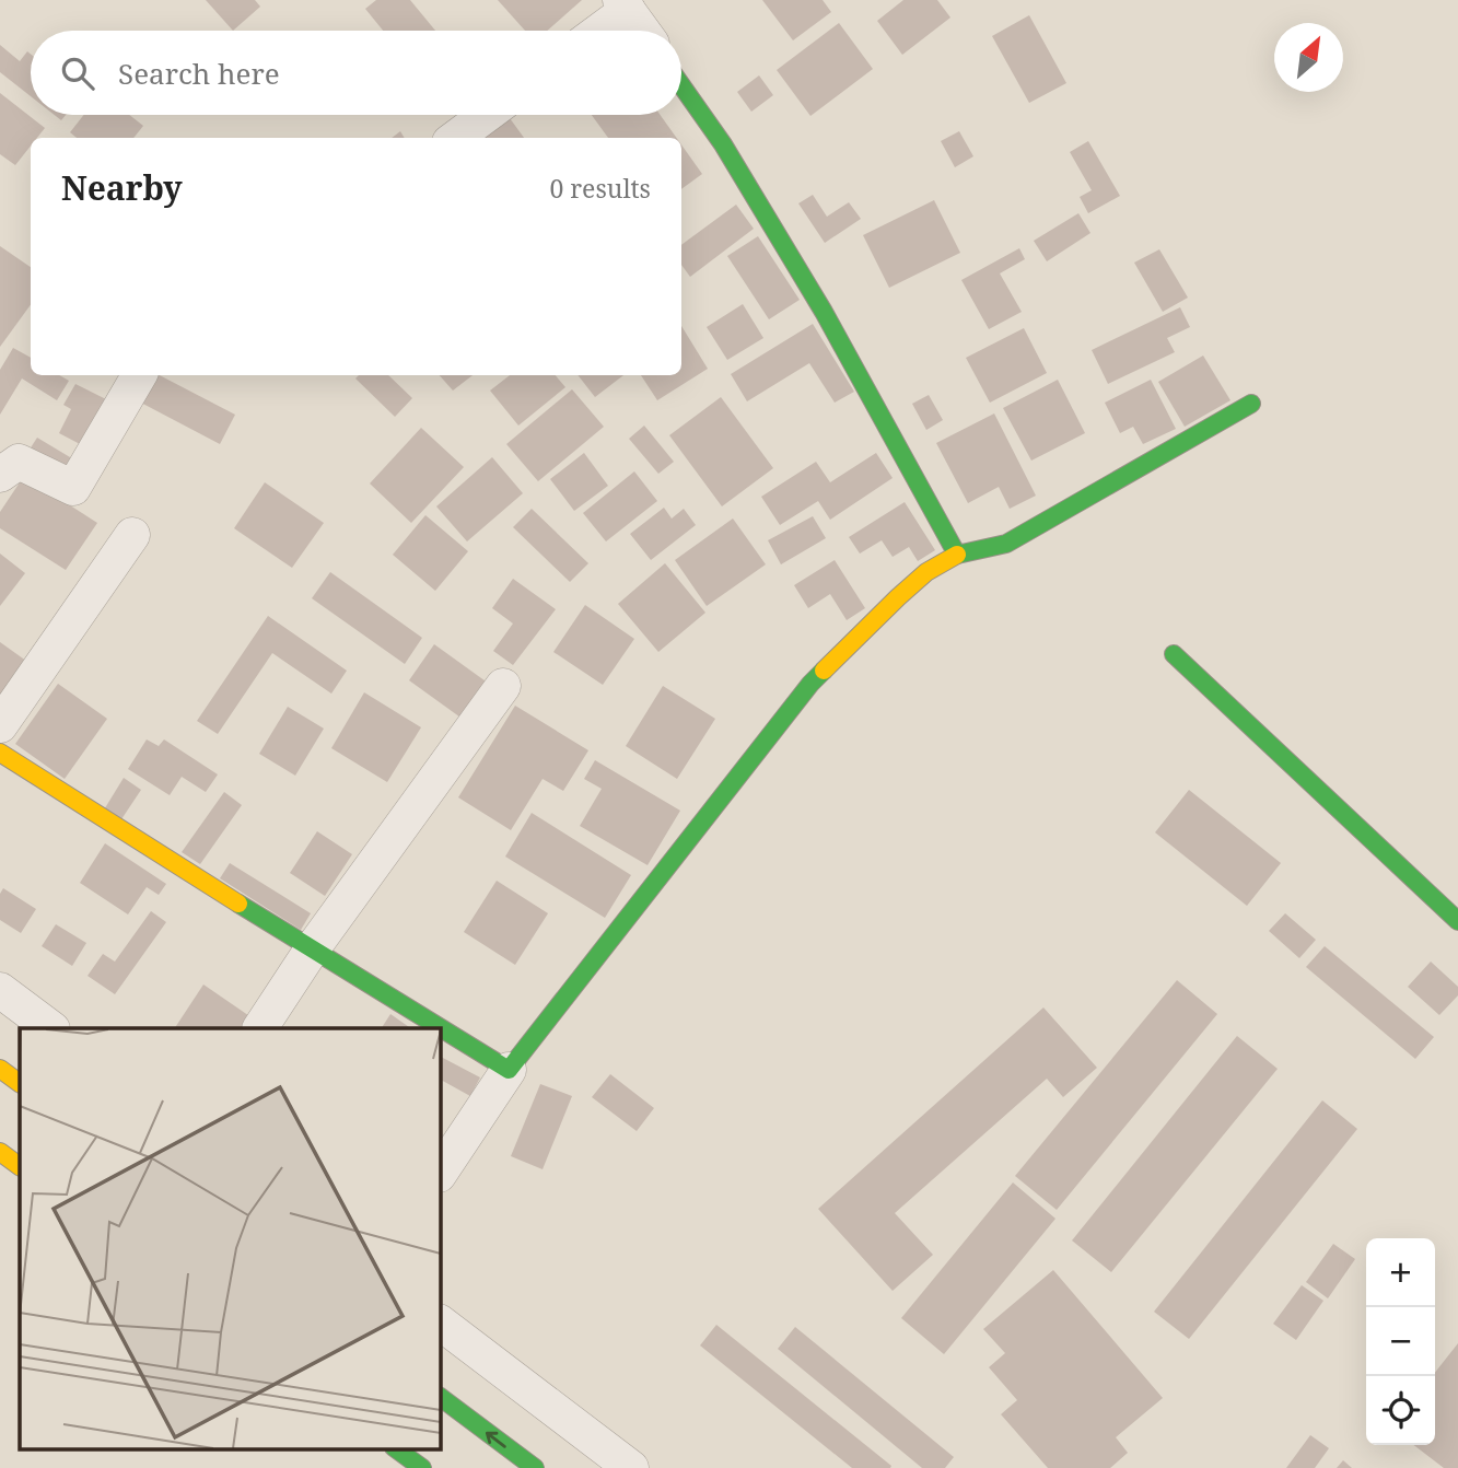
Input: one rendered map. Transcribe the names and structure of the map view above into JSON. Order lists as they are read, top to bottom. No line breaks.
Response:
{"north":"top right","page":{"search":"Search here","heading":["Nearby","0 results"],"map_buttons":["+","−"]}}
